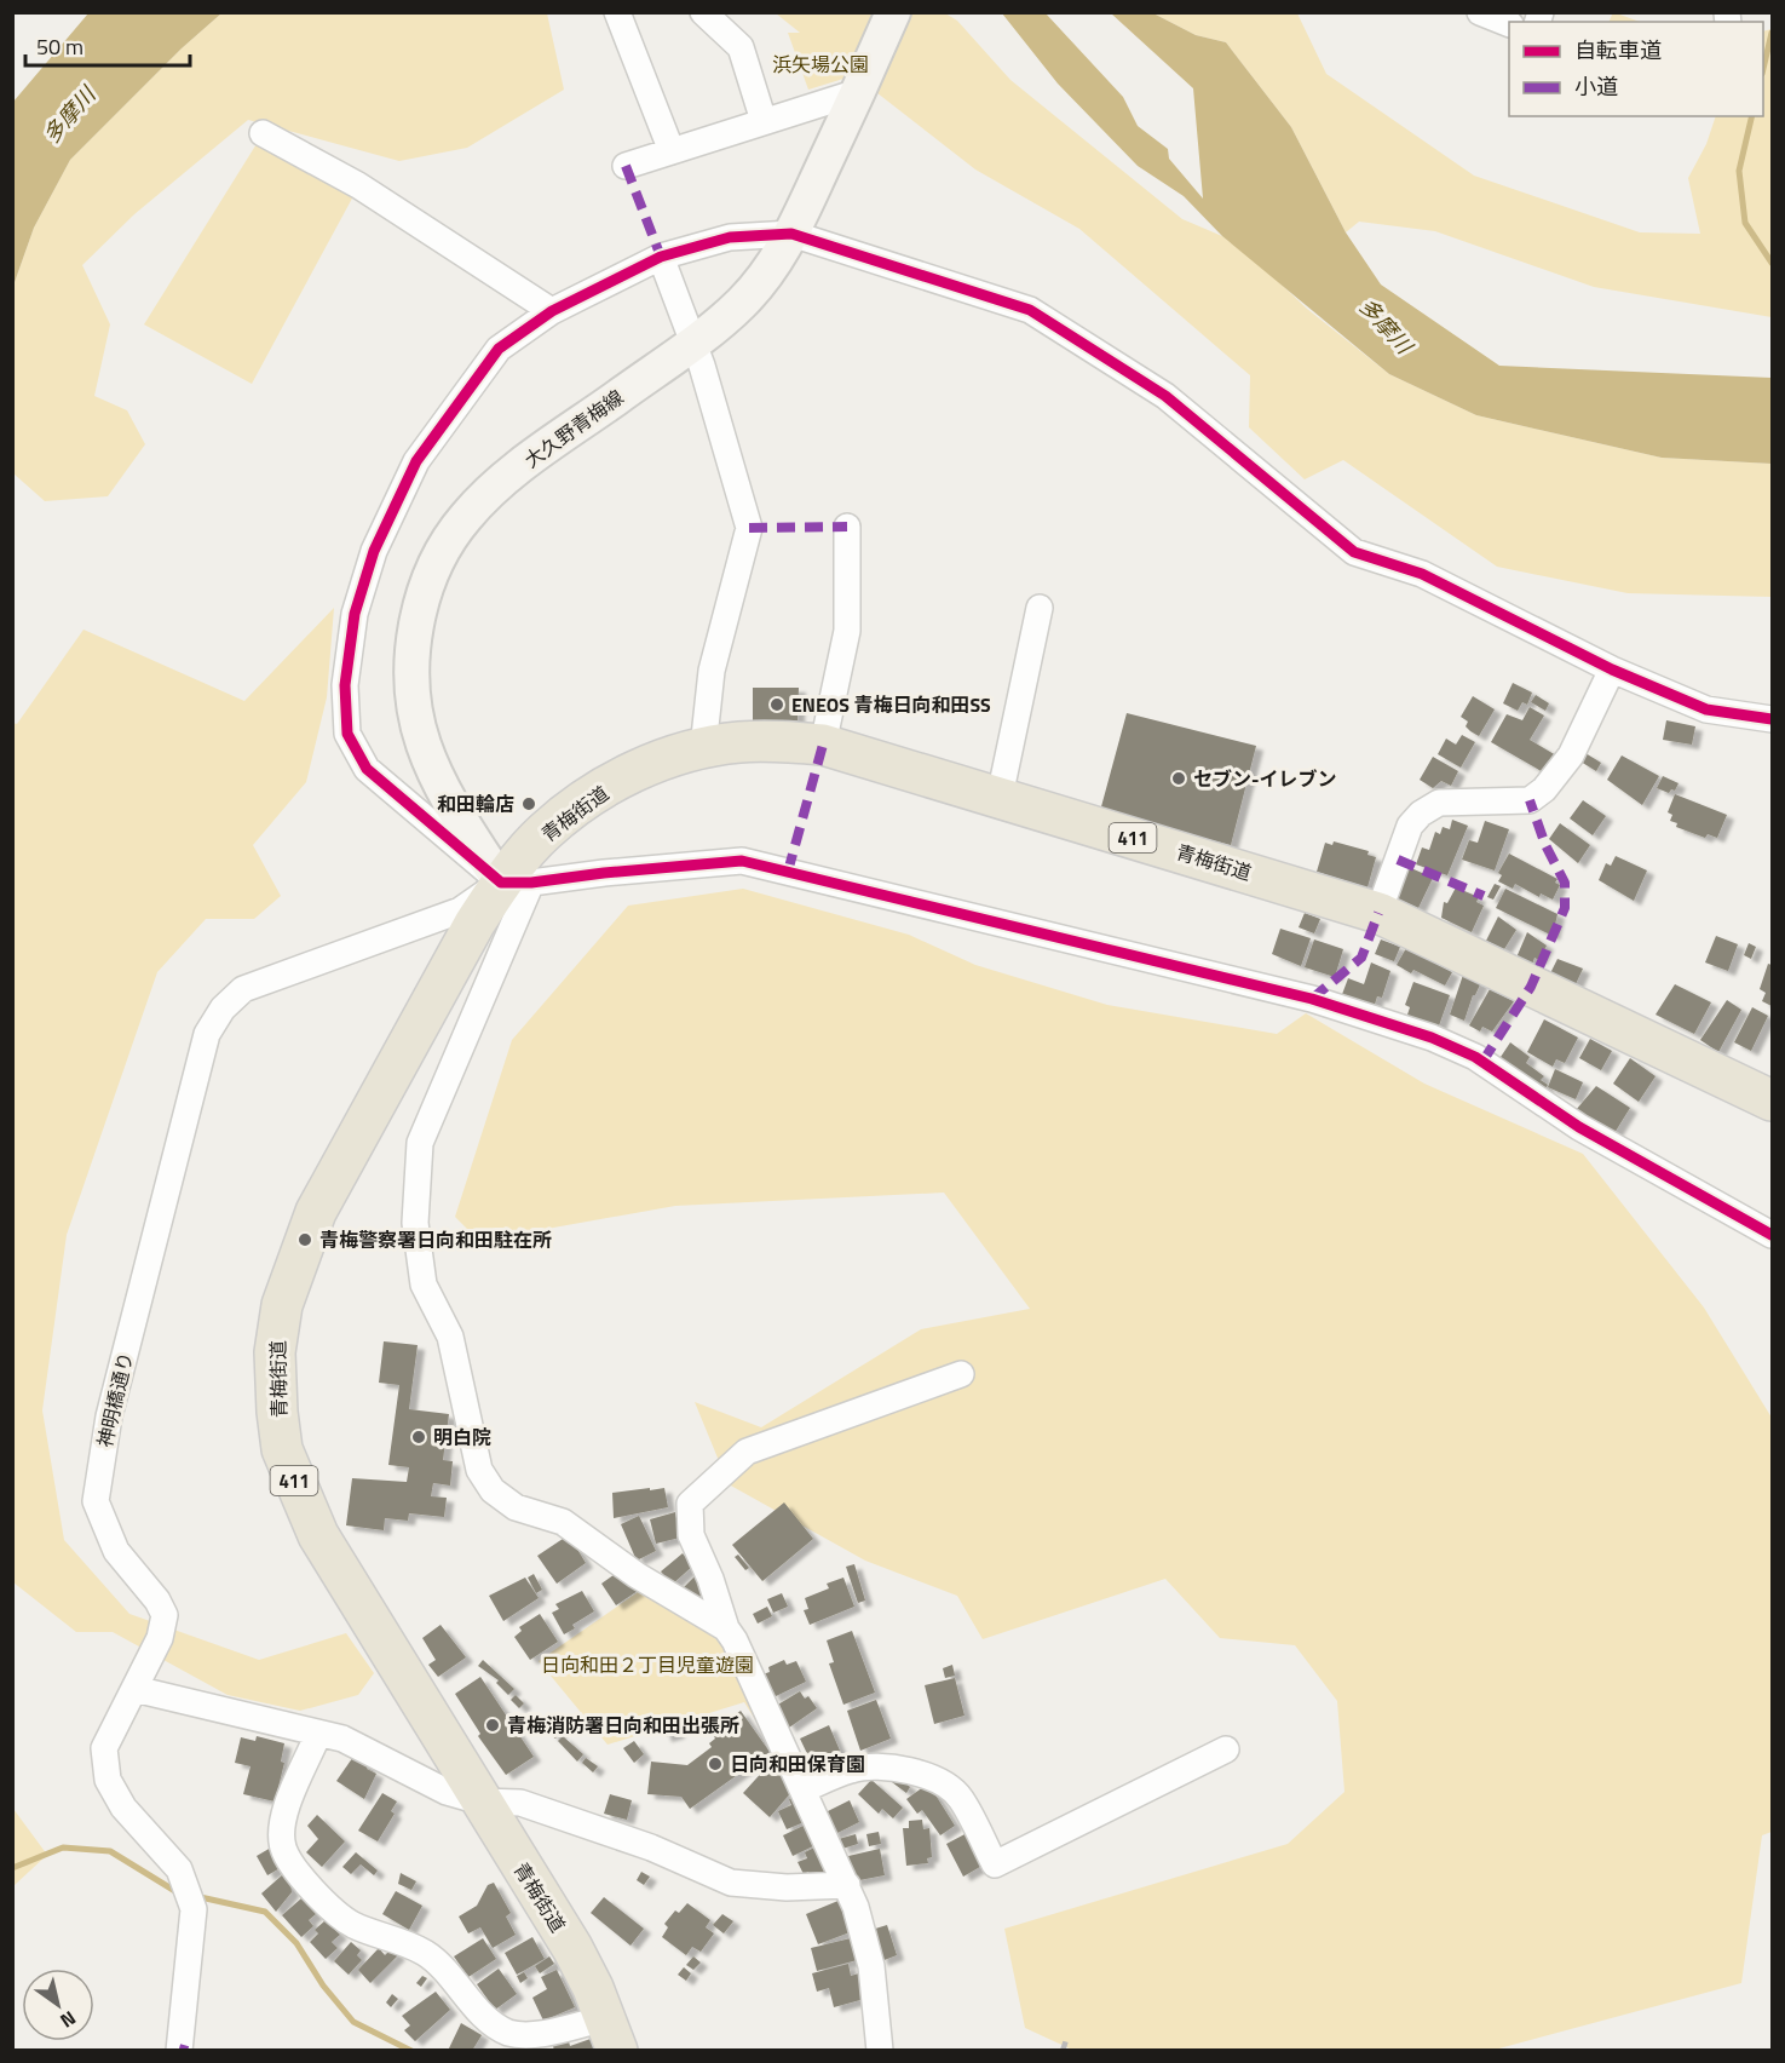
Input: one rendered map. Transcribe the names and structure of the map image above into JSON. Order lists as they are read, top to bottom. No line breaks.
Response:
{"streets":{"highway":["青梅街道","411"],"main road":["大久野青梅線"],"street":["神明橋通り"]},"crossings":[["大久野青梅線","青梅街道"],["大久野青梅線","神明橋通り"],["青梅街道","神明橋通り"]],"water":["多摩川"],"parks":["浜矢場公園","日向和田２丁目児童遊園"],"places":["ENEOS 青梅日向和田SS","セブン-イレブン","和田輪店","青梅警察署日向和田駐在所","明白院","青梅消防署日向和田出張所","日向和田保育園"],"legend":["自転車道","小道"],"scale_bar":"50 m","north":"bottom right"}
